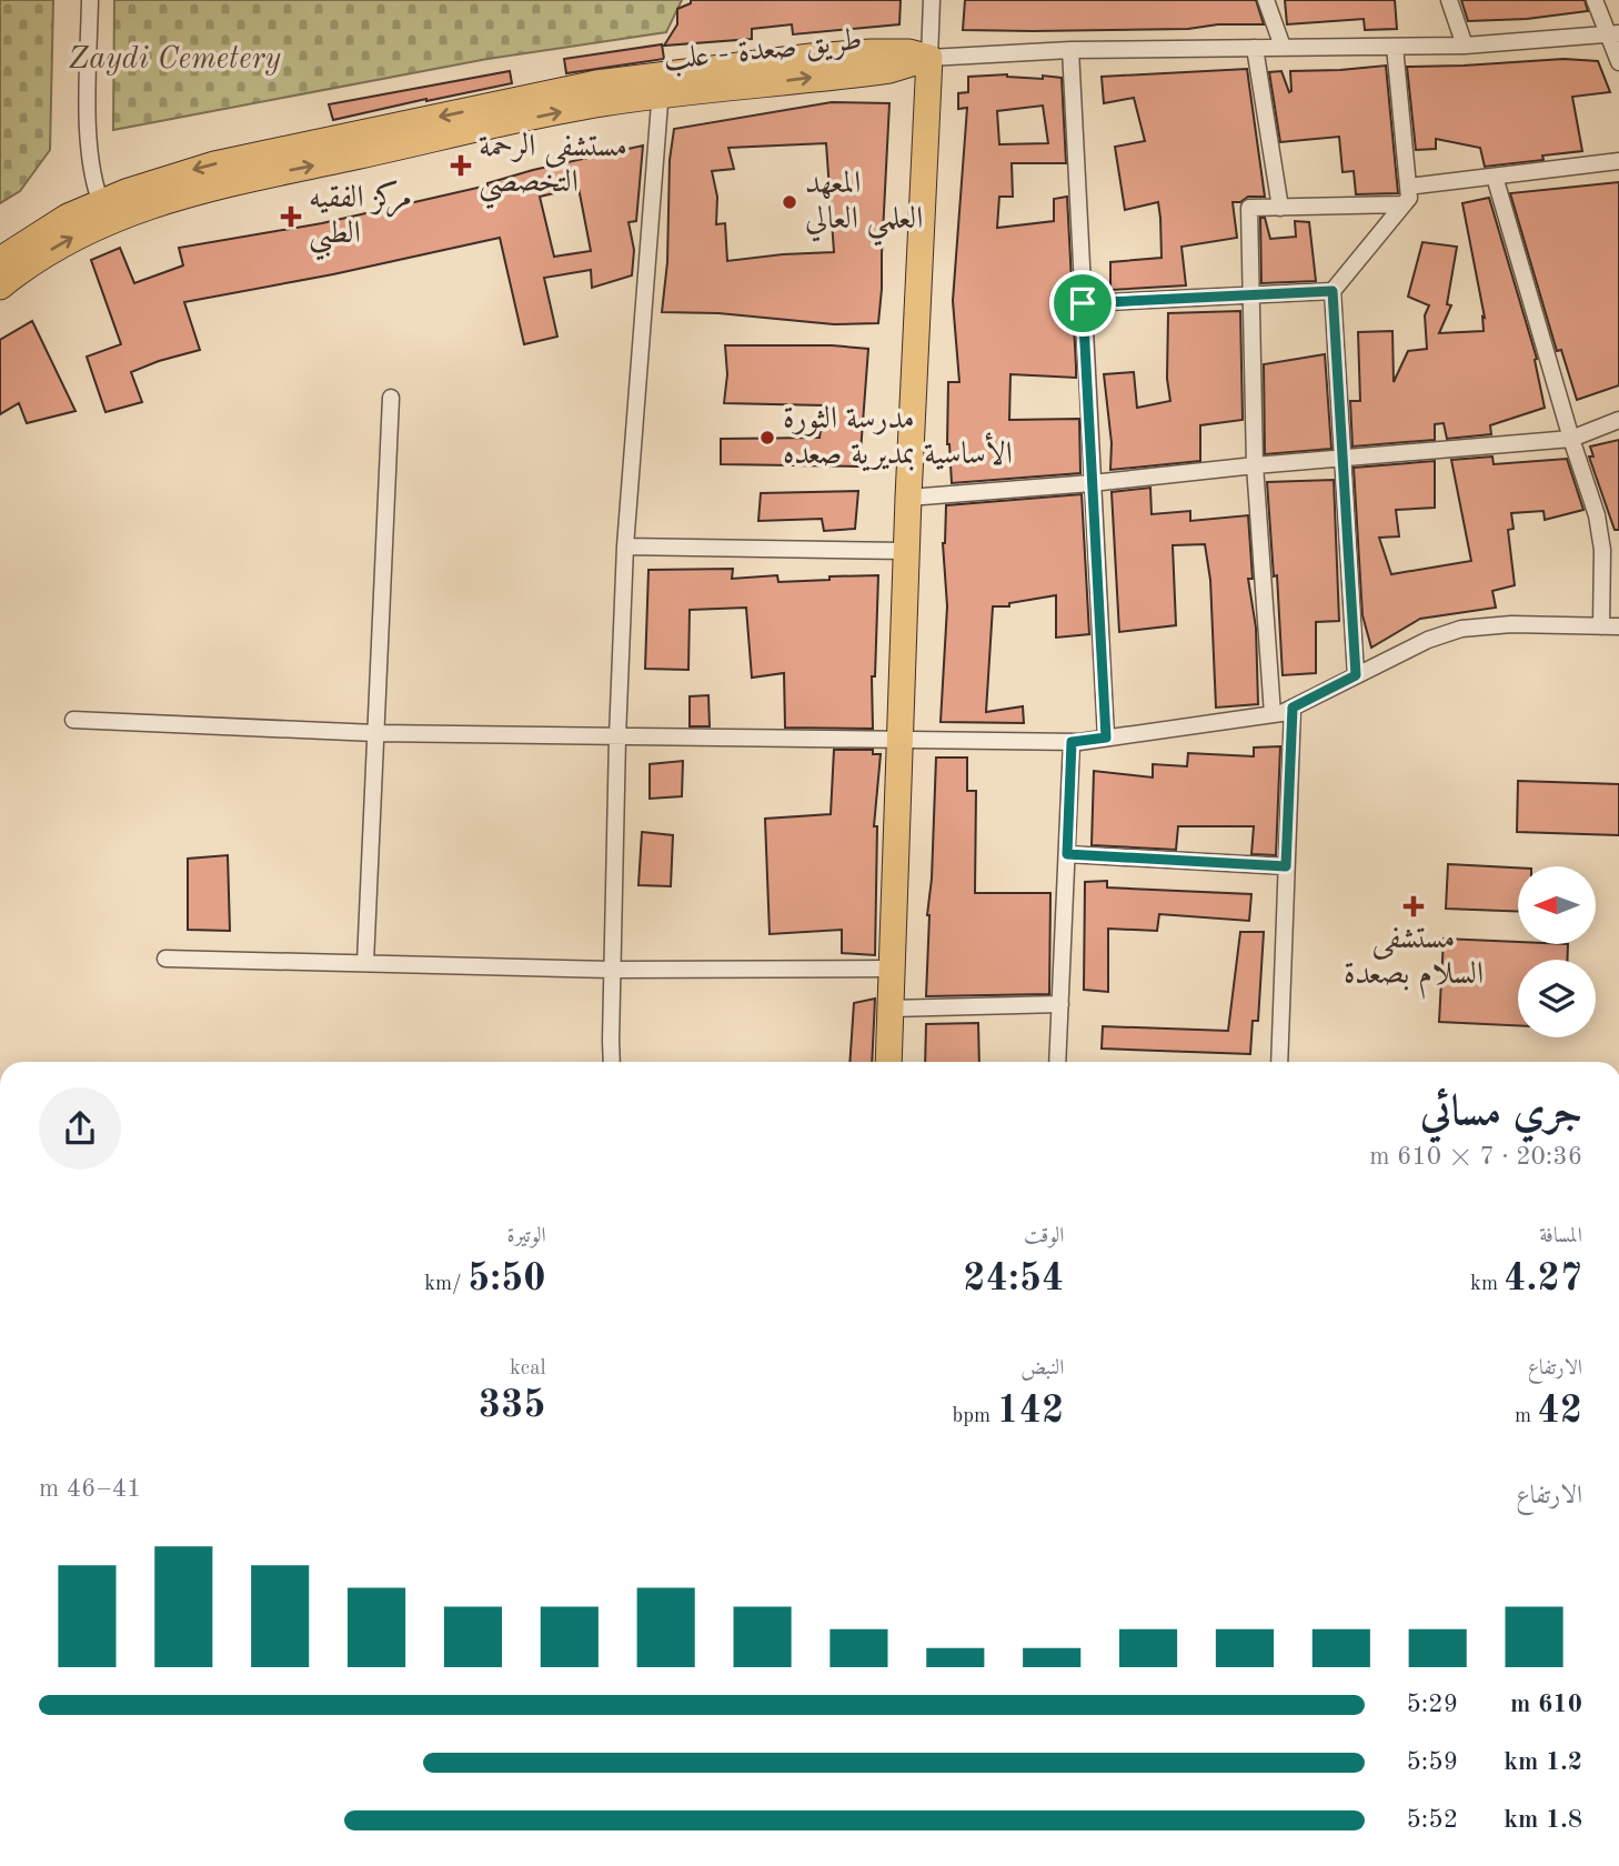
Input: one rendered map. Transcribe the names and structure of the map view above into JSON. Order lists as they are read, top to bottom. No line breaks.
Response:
{"streets":{"highway":["طريق صعدة - علب"]},"parks":["Zaydi Cemetery"],"places":{"health":["مستشفى الرحمة التخصصي","مركز الفقيه الطبي","مستشفى السلام بصعدة"],"other":["المعهد العلمي العالي","مدرسة الثورة الأساسية بمديرية صعده"]},"north":"left","page":{"heading":["جري مسائي","20:36 · 7 × 610 m"],"stats":[["المسافة","4.27 km"],["الوقت","24:54"],["الوتيرة","5:50 /km"],["الارتفاع","42 m"],["النبض","142 bpm"],["kcal","335"]],"chart":["الارتفاع","41–46 m"],"list":[{"name":"610 m","note":"5:29"},{"name":"1.2 km","note":"5:59"},{"name":"1.8 km","note":"5:52"}]}}
